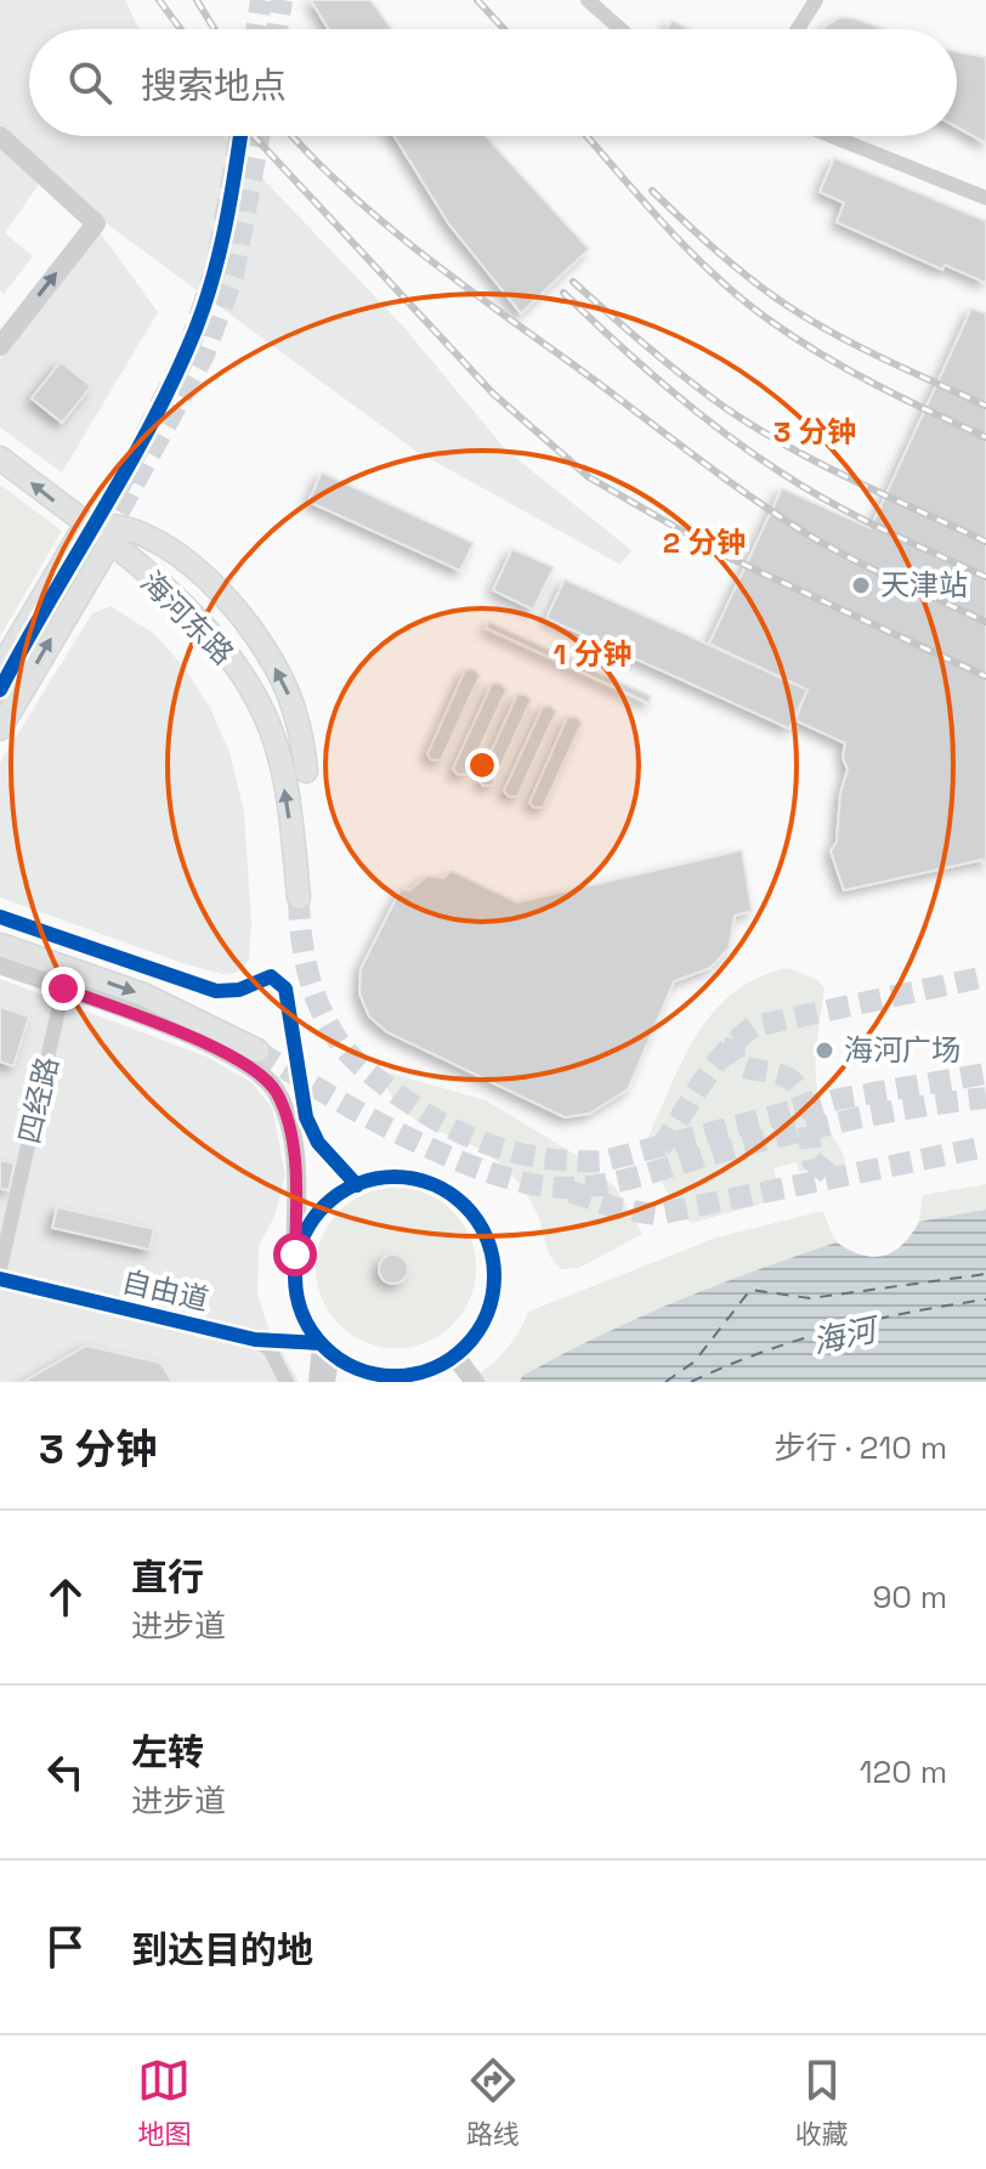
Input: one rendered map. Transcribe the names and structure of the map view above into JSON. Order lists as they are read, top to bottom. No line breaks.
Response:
{"streets":{"main road":["海河东路"],"street":["四经路","自由道"]},"water":["海河"],"places":["天津站","海河广场"],"page":{"search":"搜索地点","heading":["3 分钟","步行 · 210 m"],"list":[["直行","进步道","90 m"],["左转","进步道","120 m"],"到达目的地"],"nav":["地图","路线","收藏"]},"rings":["3 分钟","2 分钟","1 分钟"]}
